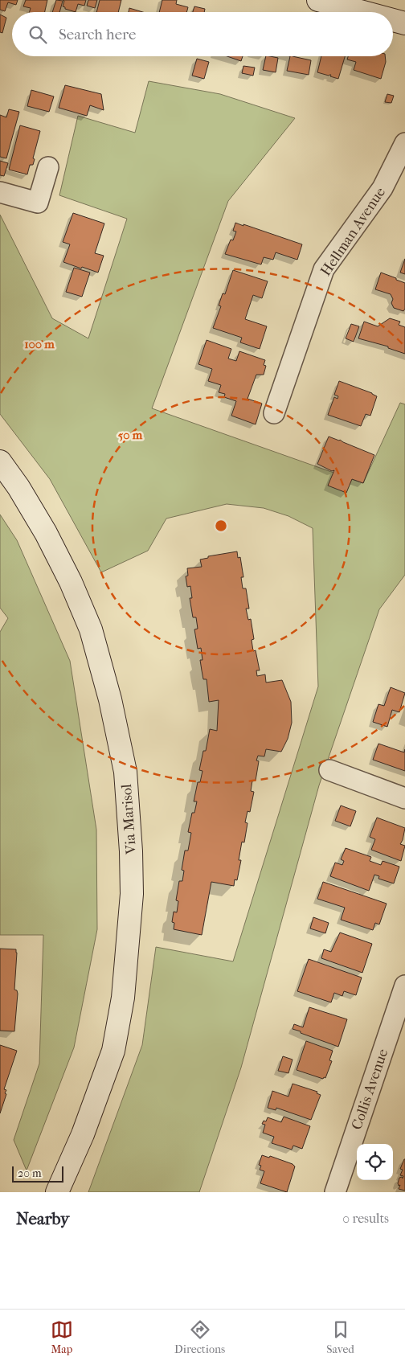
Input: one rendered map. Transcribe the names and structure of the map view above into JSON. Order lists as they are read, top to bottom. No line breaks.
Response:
{"streets":{"street":["Hellman Avenue","Via Marisol","Collis Avenue"]},"scale_bar":"20 m","page":{"search":"Search here","scale":"20 m","heading":["Nearby","0 results"],"nav":["Map","Directions","Saved"]},"rings":["100 m","50 m"]}
